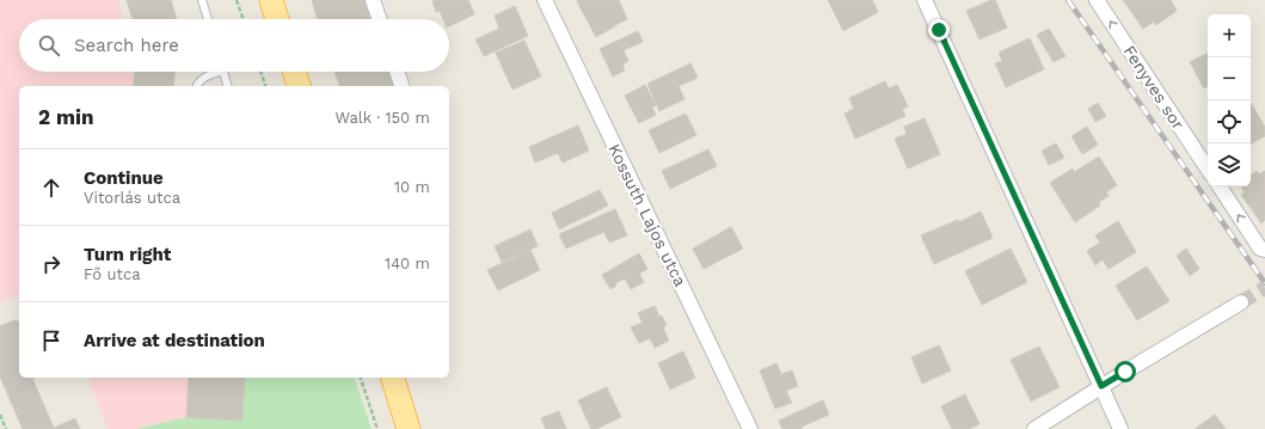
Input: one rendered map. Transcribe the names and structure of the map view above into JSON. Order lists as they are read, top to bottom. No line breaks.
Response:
{"streets":{"street":["Fenyves sor","Kossuth Lajos utca"]},"one_way":["Fenyves sor"],"page":{"map_buttons":["+","−"],"search":"Search here","heading":["2 min","Walk · 150 m"],"list":[["Continue","Vitorlás utca","10 m"],["Turn right","Fő utca","140 m"],"Arrive at destination"]}}
